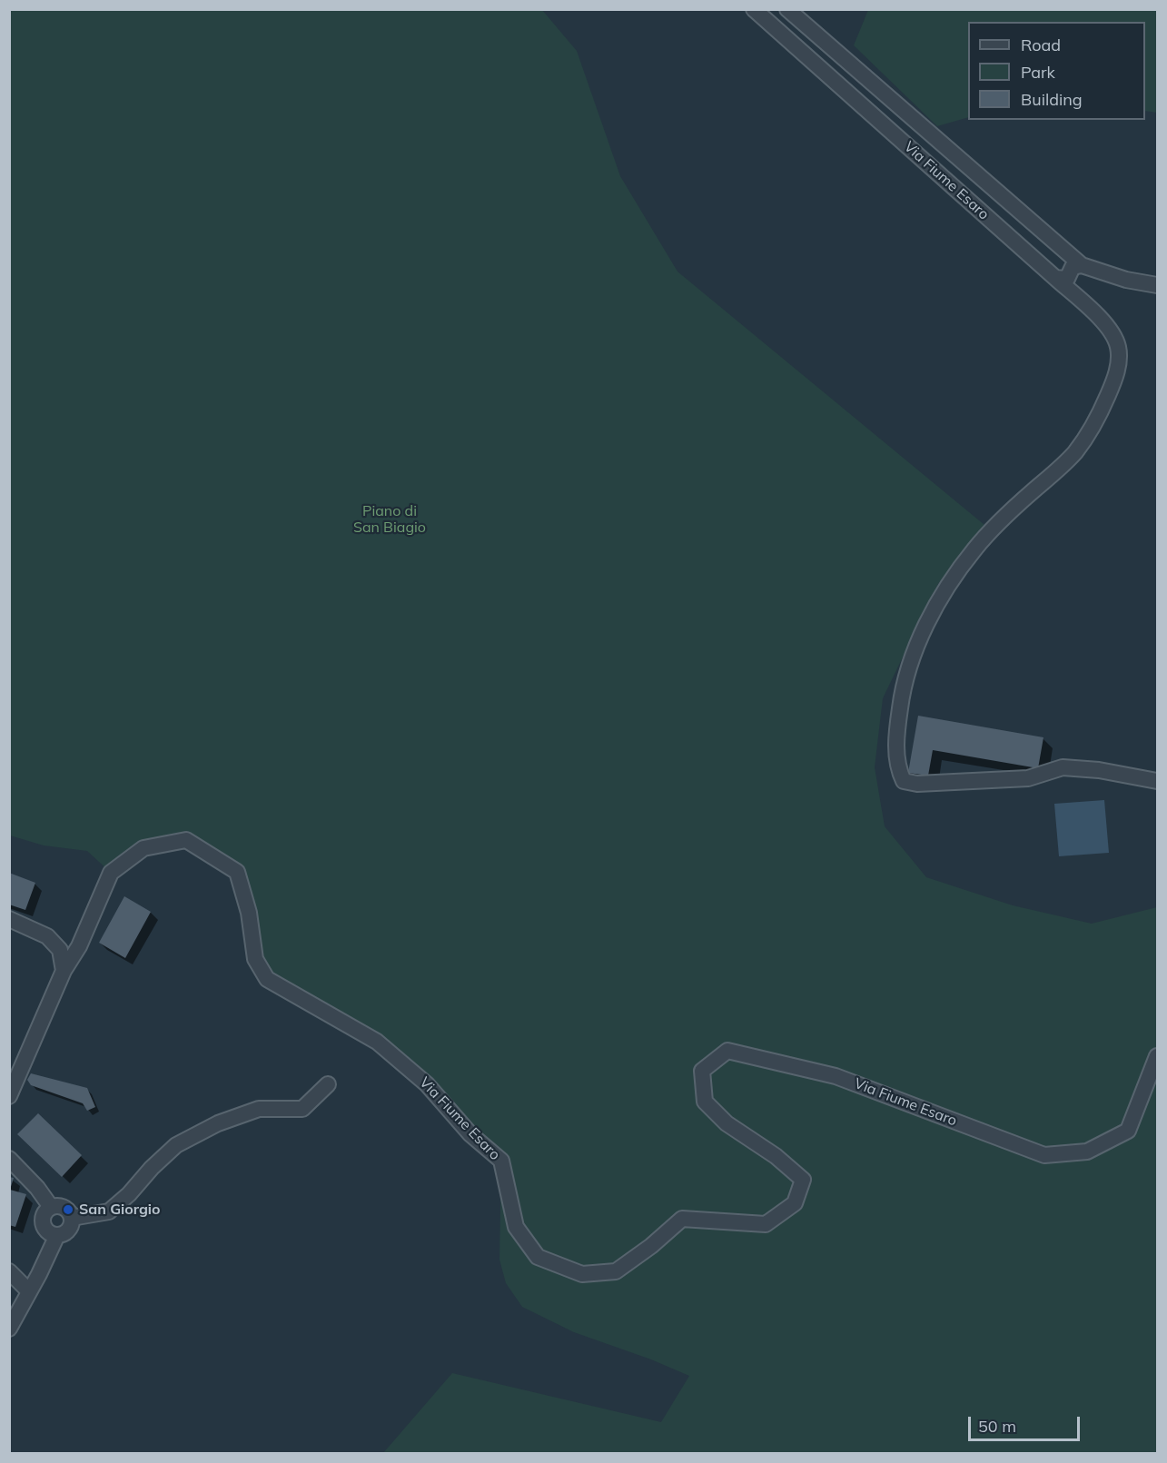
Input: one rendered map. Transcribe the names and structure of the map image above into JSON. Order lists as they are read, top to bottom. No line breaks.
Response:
{"streets":{"street":["Via Fiume Esaro"]},"parks":["Piano di San Biagio"],"places":["San Giorgio"],"legend":["Road","Park","Building"],"scale_bar":"50 m"}
